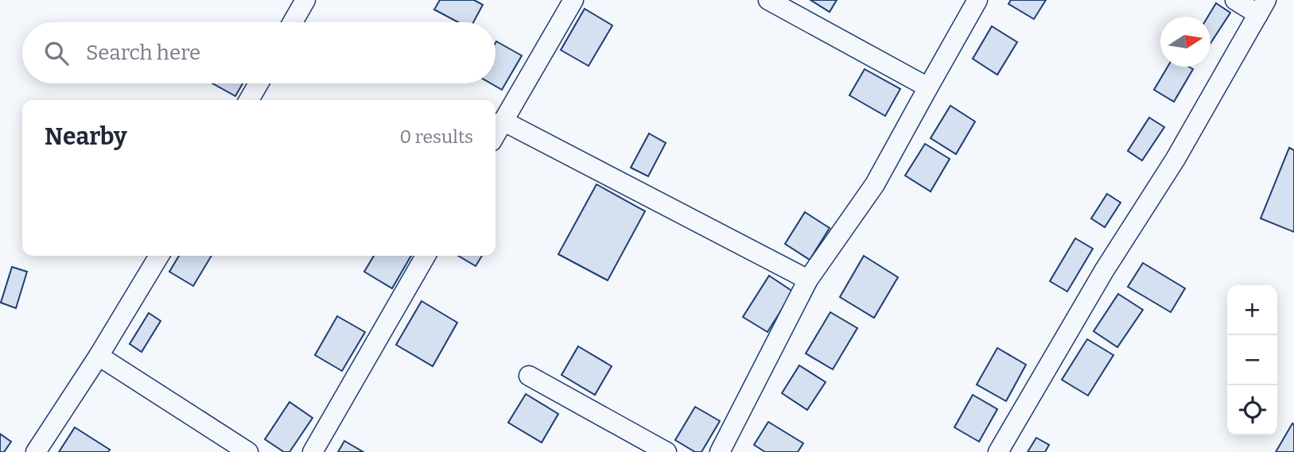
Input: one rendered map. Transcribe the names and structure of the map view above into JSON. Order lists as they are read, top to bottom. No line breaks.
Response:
{"north":"right","page":{"search":"Search here","heading":["Nearby","0 results"],"map_buttons":["+","−"]}}
